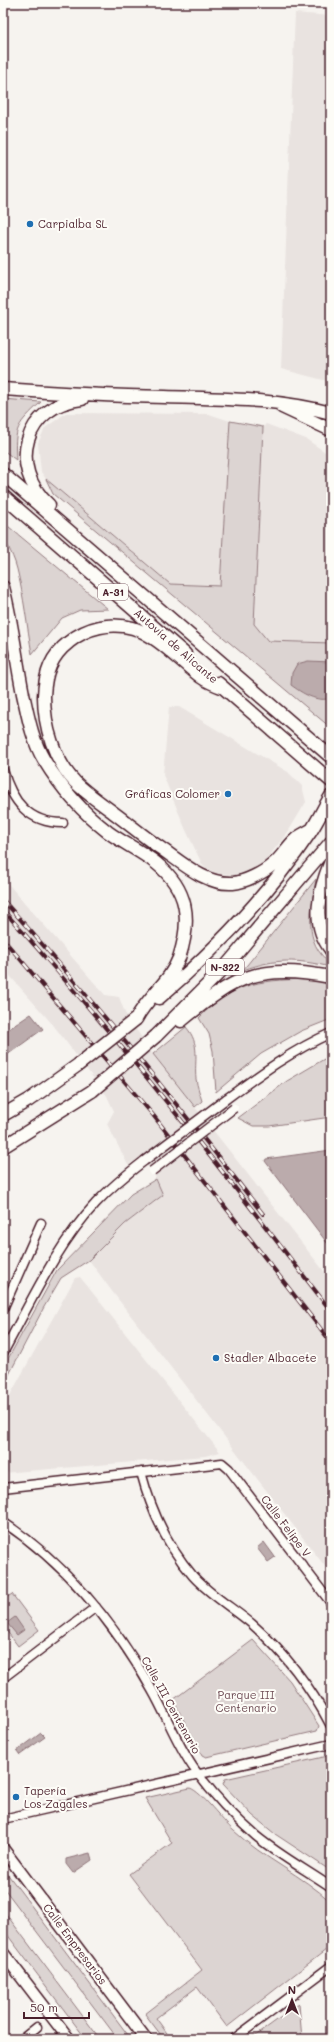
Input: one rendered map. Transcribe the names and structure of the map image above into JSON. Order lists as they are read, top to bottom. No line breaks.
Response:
{"streets":{"highway":["A-31","Autovía de Alicante","N-322"],"main road":["Calle Empresarios"],"street":["Calle Felipe V","Calle III Centenario"]},"parks":["Parque III Centenario"],"places":["Carpialba SL","Gráficas Colomer","Stadler Albacete","Tapería Los Zagales"],"scale_bar":"50 m","north":"top"}
